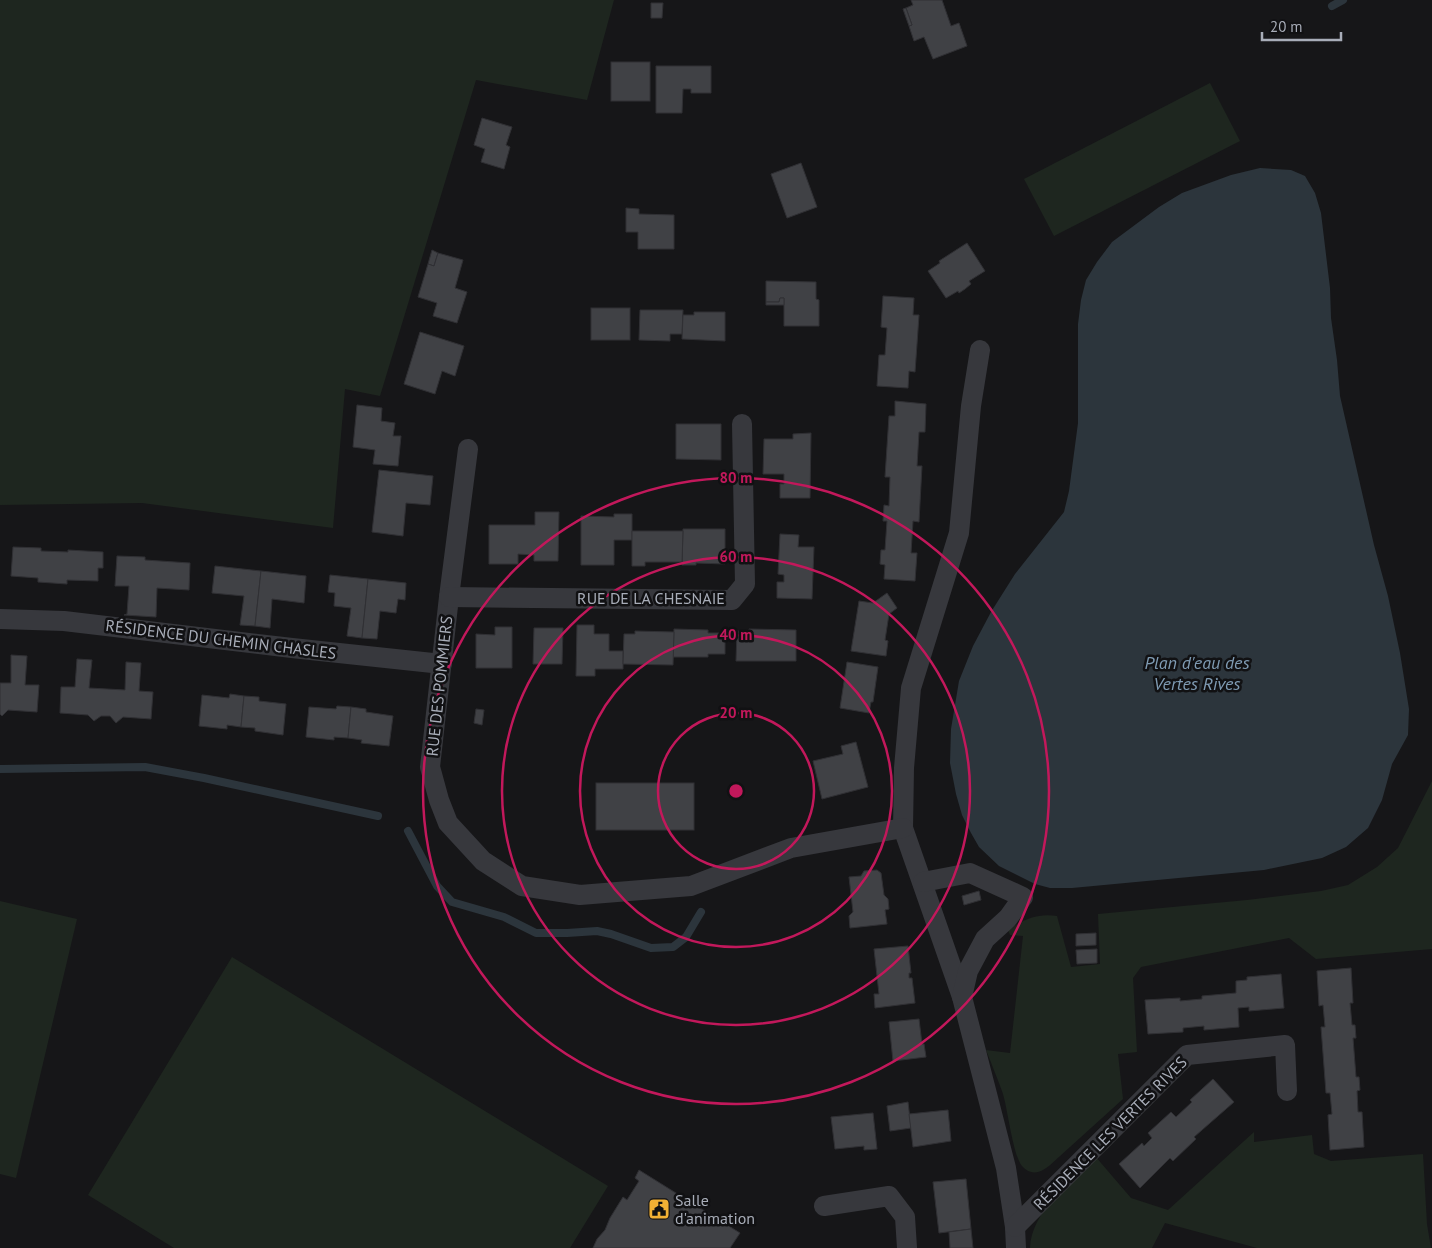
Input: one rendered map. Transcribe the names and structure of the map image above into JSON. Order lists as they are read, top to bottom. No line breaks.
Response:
{"streets":{"street":["RUE DE LA CHESNAIE","RÉSIDENCE DU CHEMIN CHASLES","RUE DES POMMIERS","RÉSIDENCE LES VERTES RIVES"]},"crossings":[["RUE DE LA CHESNAIE","RUE DES POMMIERS"],["RÉSIDENCE DU CHEMIN CHASLES","RUE DES POMMIERS"],["RUE DES POMMIERS","RÉSIDENCE LES VERTES RIVES"]],"water":["Plan d'eau des Vertes Rives"],"places":{"public building":["Salle d'animation"]},"scale_bar":"20 m","rings":["80 m","60 m","40 m","20 m"]}
